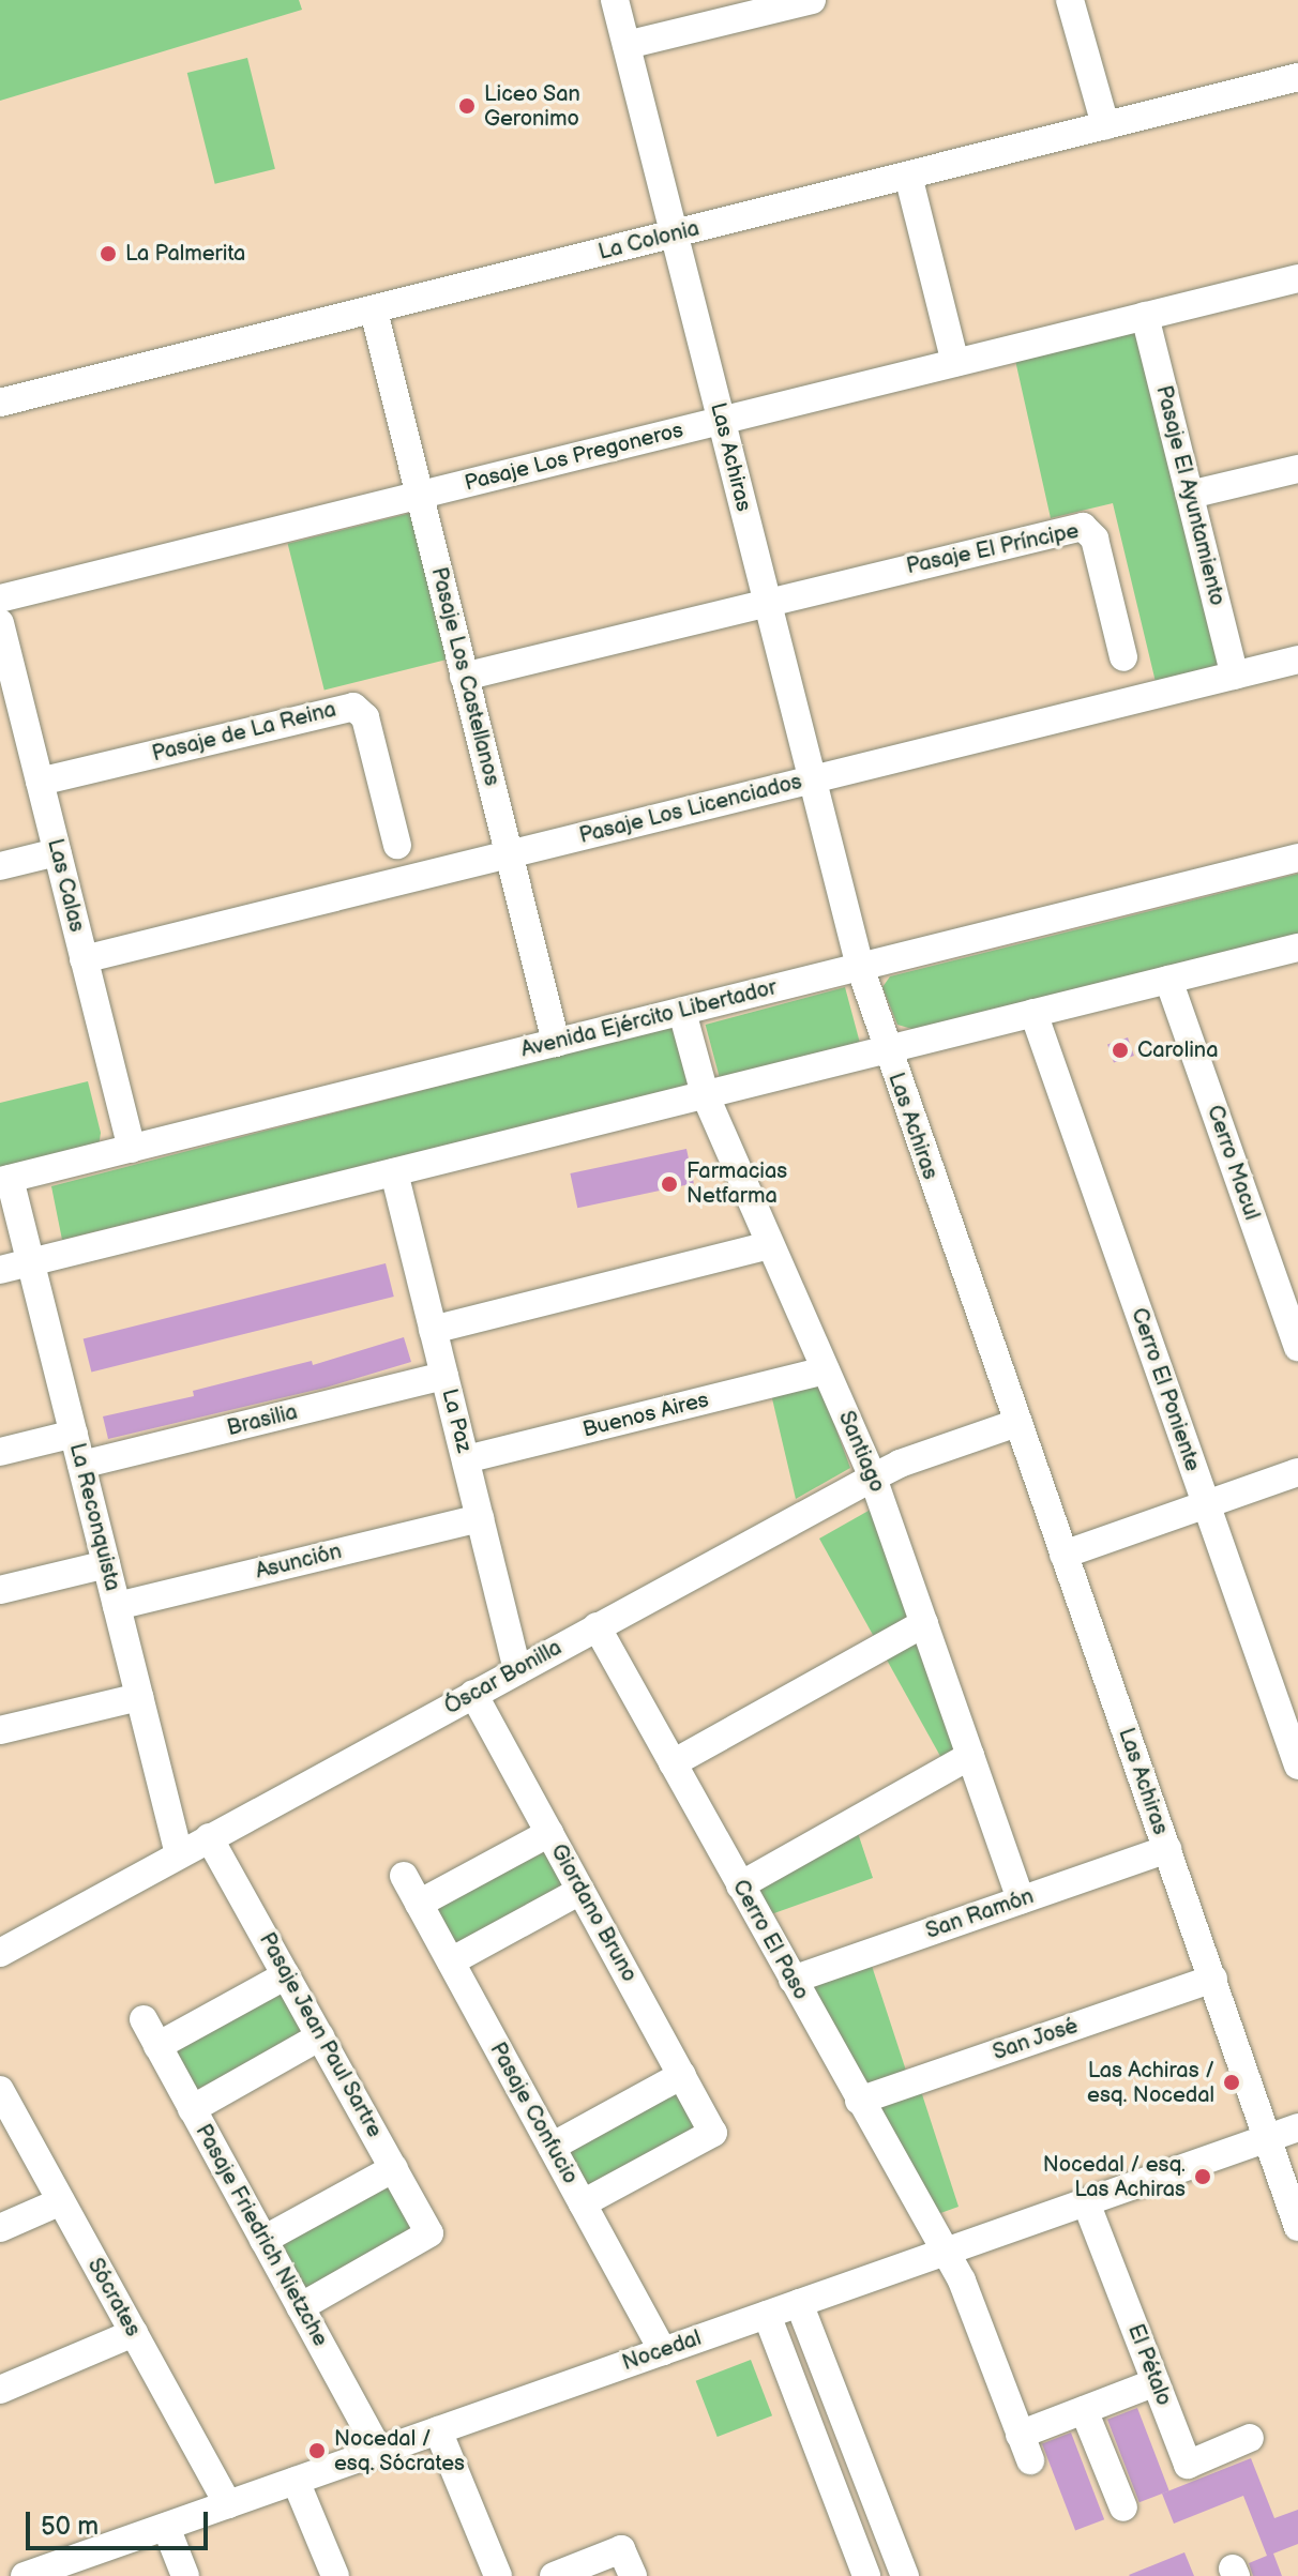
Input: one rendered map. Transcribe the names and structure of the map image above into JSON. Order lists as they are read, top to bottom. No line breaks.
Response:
{"streets":{"street":["La Colonia","Pasaje Los Pregoneros","Las Achiras","Pasaje El Ayuntamiento","Pasaje El Príncipe","Pasaje Los Castellanos","Pasaje de La Reina","Pasaje Los Licenciados","Las Calas","Avenida Ejército Libertador","Cerro Macul","Cerro El Poniente","Buenos Aires","Brasilia","La Paz","Santiago","La Reconquista","Asunción","Óscar Bonilla","Giordano Bruno","San Ramón","Cerro El Paso","Pasaje Jean Paul Sartre","San José","Pasaje Confucio","Pasaje Friedrich Nietzche","Sócrates","Nocedal","El Pétalo"]},"crossings":[["La Colonia","Las Achiras"],["La Colonia","Pasaje Los Castellanos"],["Pasaje Los Pregoneros","Las Achiras"],["Pasaje Los Pregoneros","Pasaje El Ayuntamiento"],["Pasaje Los Pregoneros","Pasaje Los Castellanos"],["Las Achiras","Pasaje El Príncipe"],["Las Achiras","Pasaje Los Licenciados"],["Las Achiras","Avenida Ejército Libertador"],["Las Achiras","Óscar Bonilla"],["Las Achiras","San Ramón"],["Las Achiras","San José"],["Las Achiras","Nocedal"],["Pasaje El Ayuntamiento","Pasaje Los Licenciados"],["Pasaje Los Castellanos","Pasaje Los Licenciados"],["Pasaje Los Castellanos","Avenida Ejército Libertador"],["Pasaje de La Reina","Las Calas"],["Pasaje Los Licenciados","Las Calas"],["Las Calas","Avenida Ejército Libertador"],["Avenida Ejército Libertador","Santiago"],["Avenida Ejército Libertador","La Reconquista"],["Buenos Aires","La Paz"],["Buenos Aires","Santiago"],["Brasilia","La Paz"],["Brasilia","La Reconquista"],["La Paz","Asunción"],["La Paz","Óscar Bonilla"],["Santiago","Óscar Bonilla"],["Santiago","San Ramón"],["La Reconquista","Asunción"],["La Reconquista","Óscar Bonilla"],["Óscar Bonilla","Giordano Bruno"],["Óscar Bonilla","Cerro El Paso"],["Óscar Bonilla","Pasaje Jean Paul Sartre"],["Giordano Bruno","Pasaje Confucio"],["San Ramón","Cerro El Paso"],["Cerro El Paso","San José"],["Cerro El Paso","Nocedal"],["Pasaje Jean Paul Sartre","Pasaje Friedrich Nietzche"],["Pasaje Confucio","Nocedal"],["Pasaje Friedrich Nietzche","Nocedal"],["Sócrates","Nocedal"],["Nocedal","El Pétalo"]],"places":["Liceo San Geronimo","La Palmerita","Carolina","Farmacias Netfarma","Las Achiras / esq. Nocedal","Nocedal / esq. Las Achiras","Nocedal / esq. Sócrates"],"scale_bar":"50 m"}
